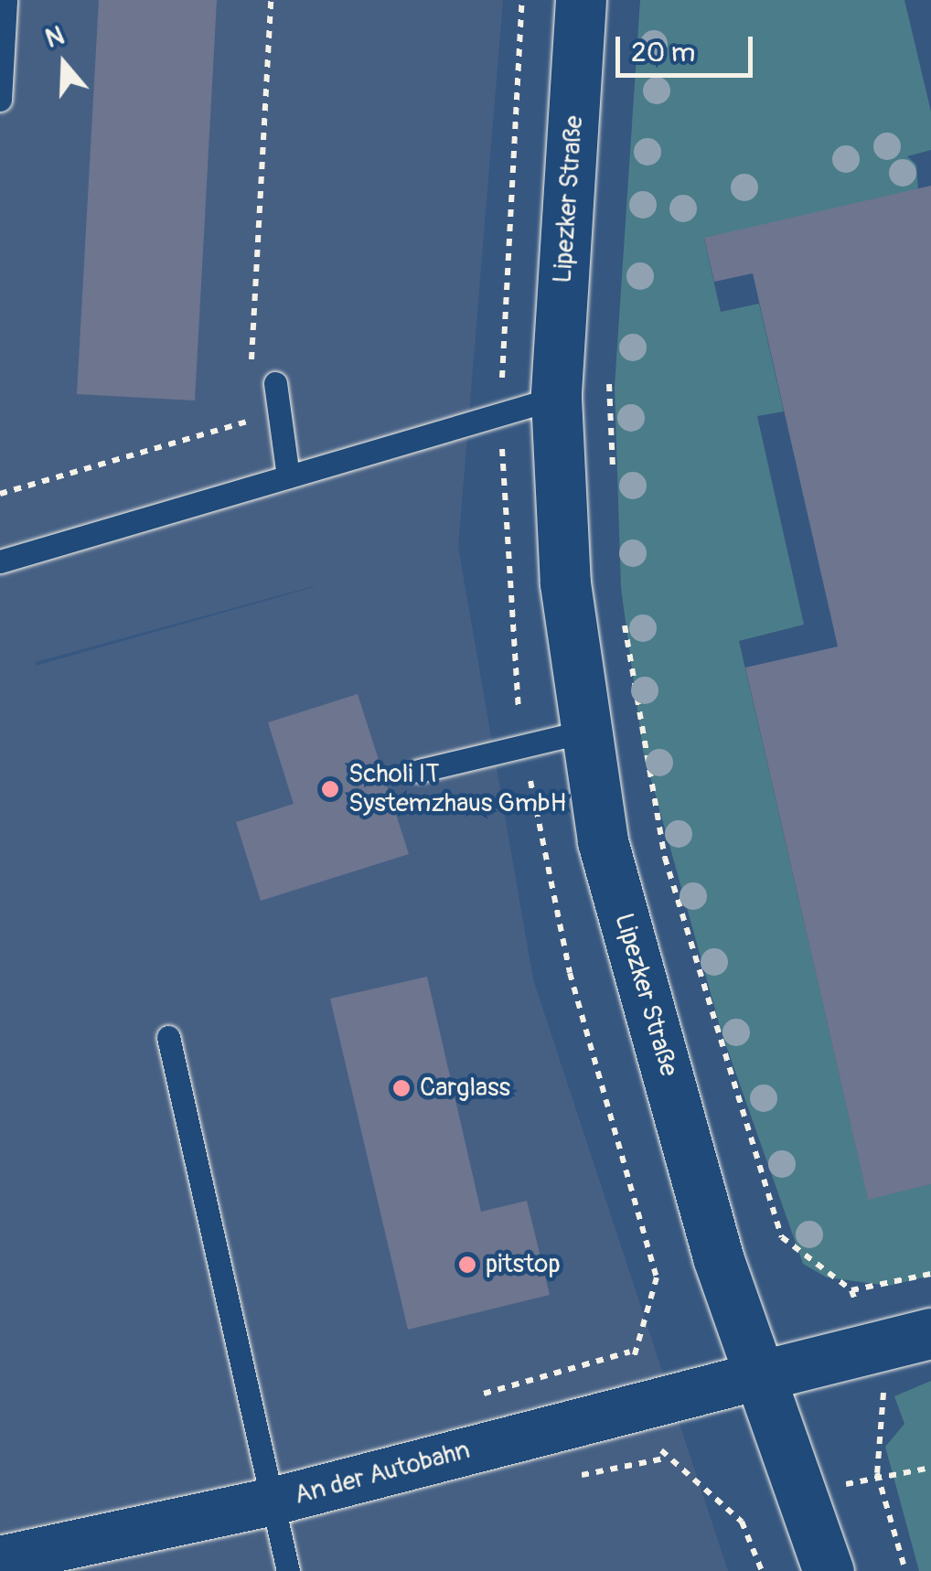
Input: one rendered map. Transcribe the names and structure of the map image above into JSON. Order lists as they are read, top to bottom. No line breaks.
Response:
{"streets":{"main road":["Lipezker Straße"],"street":["An der Autobahn"]},"crossings":[["Lipezker Straße","An der Autobahn"]],"places":["Scholi IT Systemzhaus GmbH","Carglass","pitstop"],"scale_bar":"20 m","north":"top"}
